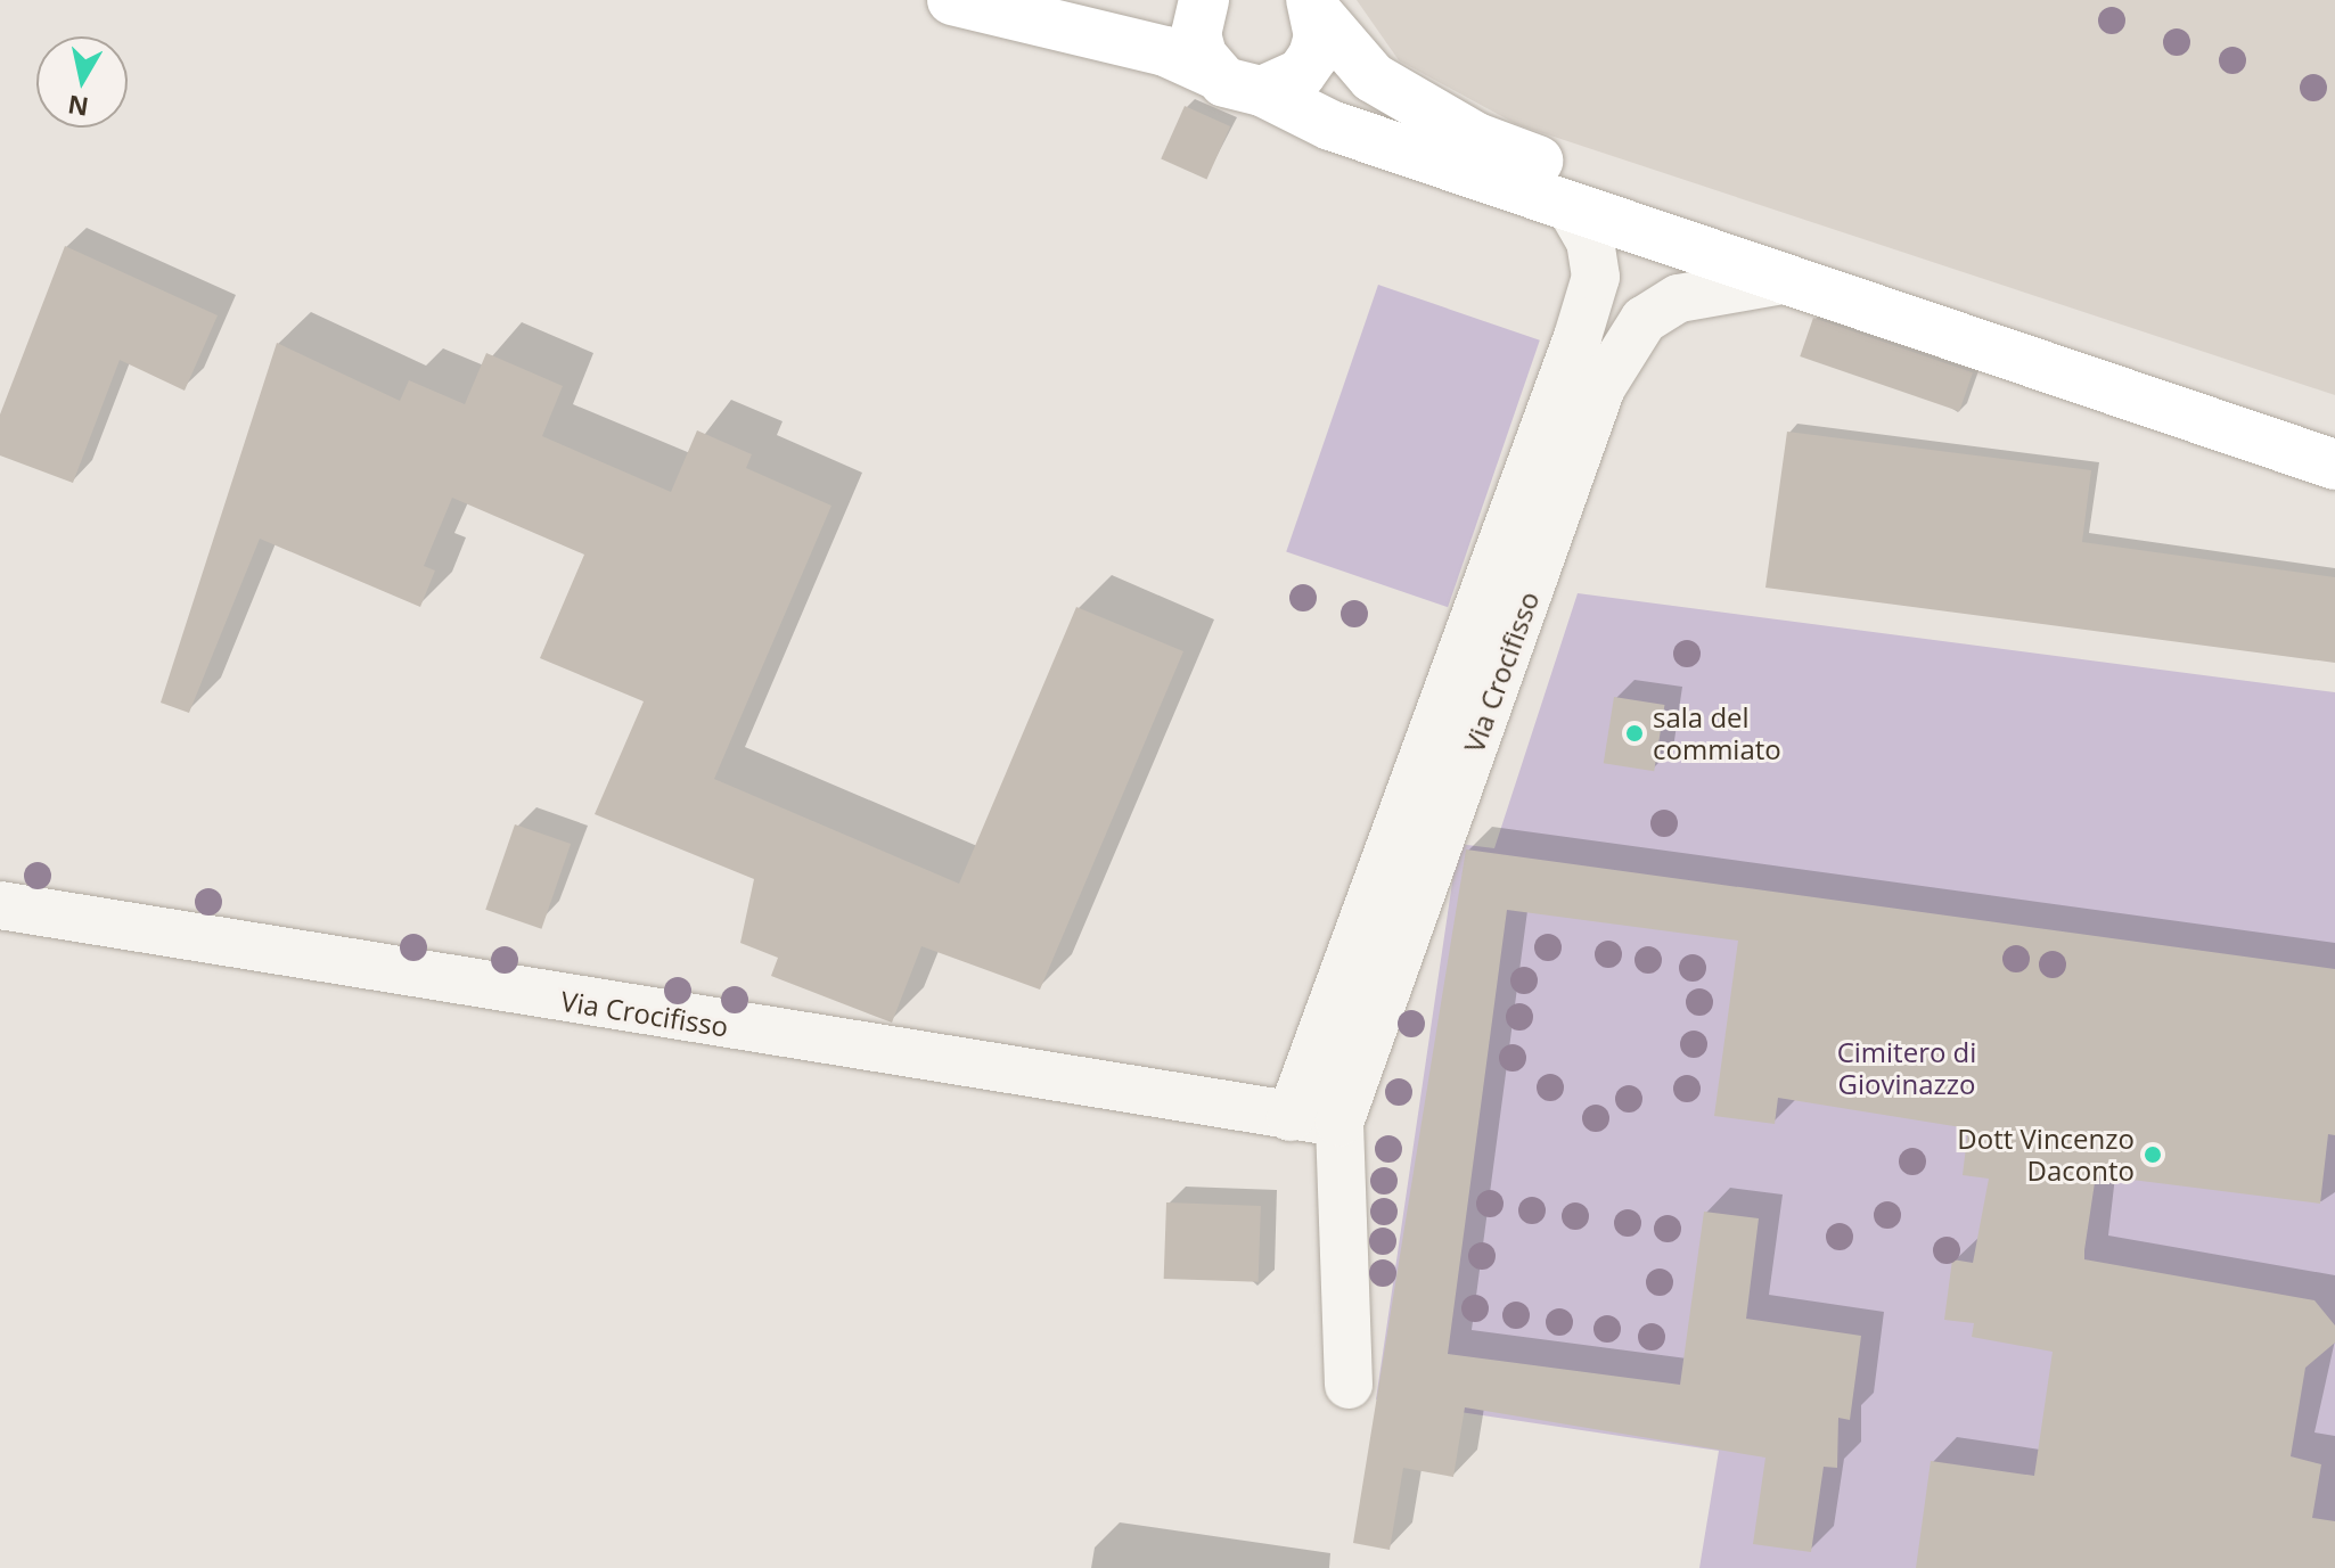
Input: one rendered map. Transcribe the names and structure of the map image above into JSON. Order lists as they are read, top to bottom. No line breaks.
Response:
{"streets":{"street":["Via Crocifisso"]},"parks":["Cimitero di Giovinazzo"],"places":["sala del commiato","Dott Vincenzo Daconto"],"north":"bottom"}
